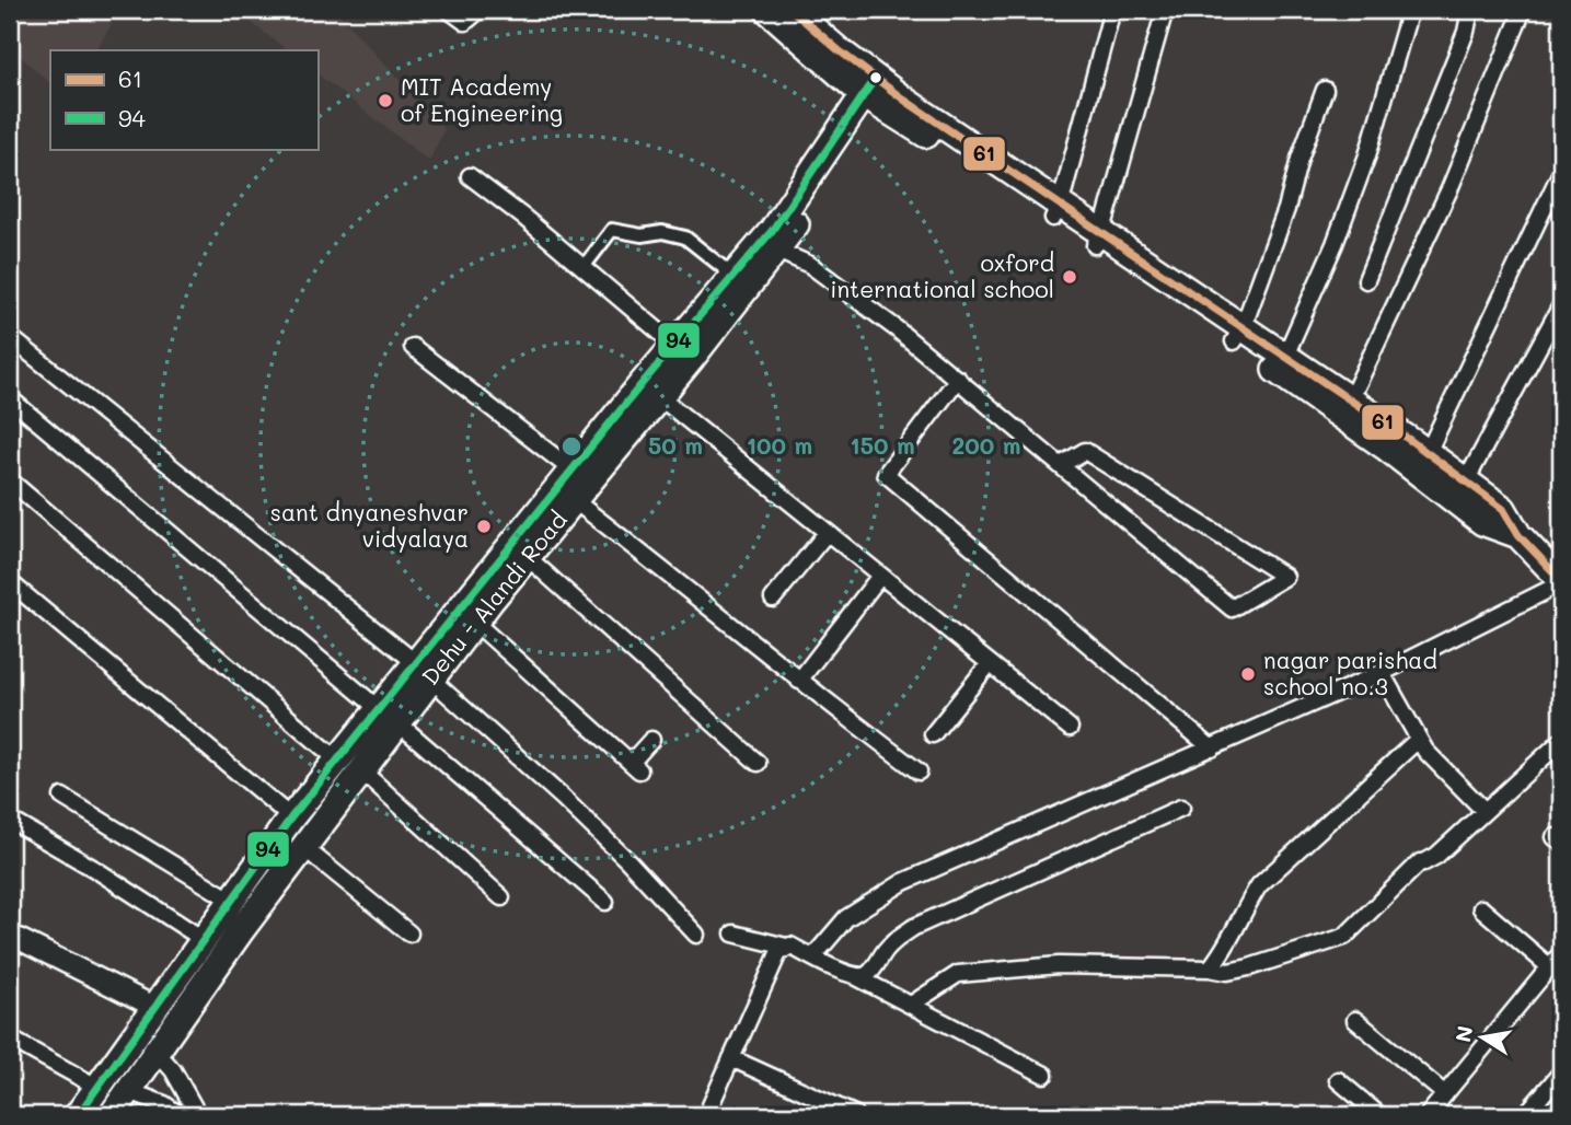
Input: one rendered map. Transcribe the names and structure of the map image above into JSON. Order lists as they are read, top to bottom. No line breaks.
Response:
{"streets":{"main road":["Dehu - Alandi Road"]},"places":["MIT Academy of Engineering","oxford international school","sant dnyaneshvar vidyalaya","nagar parishad school no.3"],"lines":["transit line 61","transit line 94"],"legend":["61","94"],"north":"left","rings":["50 m","100 m","150 m","200 m"]}
